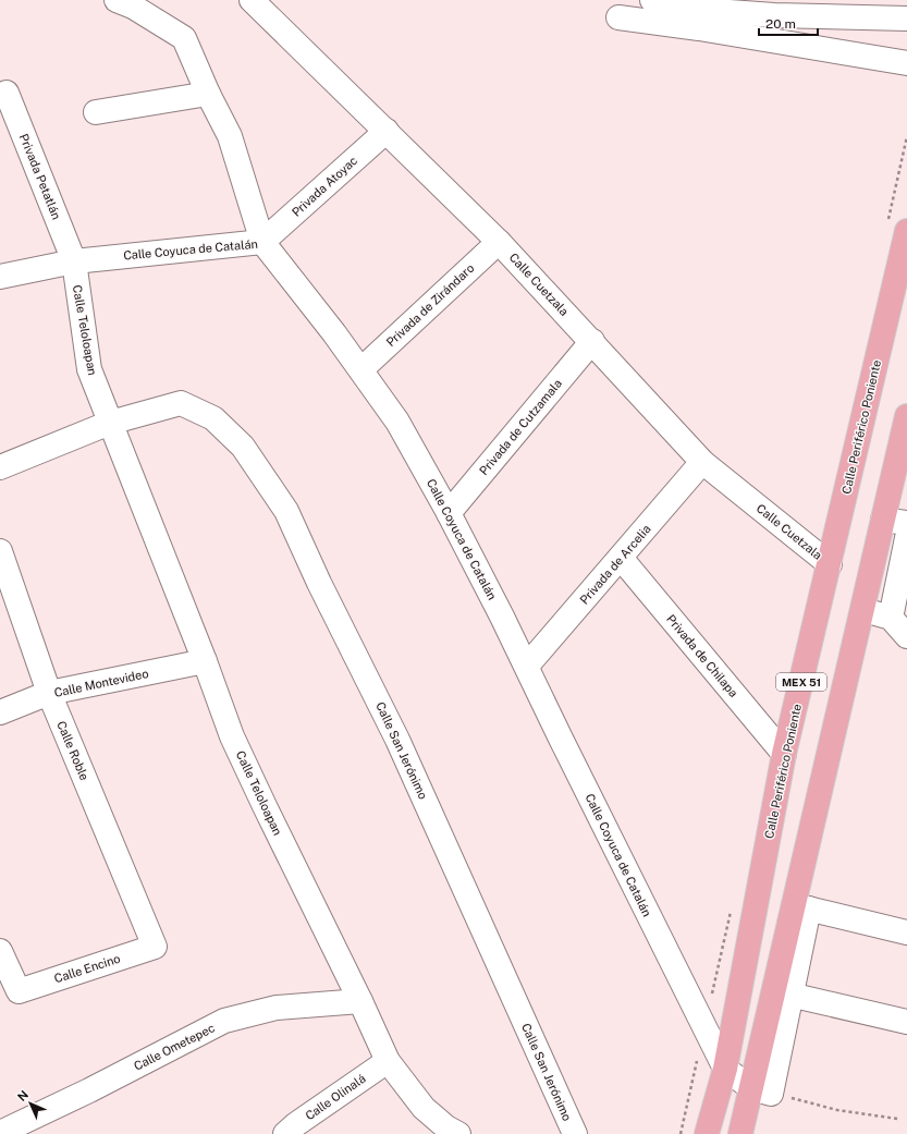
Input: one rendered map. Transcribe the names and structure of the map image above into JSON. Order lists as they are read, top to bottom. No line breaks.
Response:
{"streets":{"main road":["Calle Periférico Poniente","MEX 51"],"street":["Privada Petatlán","Privada Atoyac","Calle Coyuca de Catalán","Calle Cuetzala","Privada de Zirándaro","Calle Teloloapan","Privada de Cutzamala","Privada de Arcelia","Privada de Chilapa","Calle Montevideo","Calle Roble","Calle San Jerónimo","Calle Encino","Calle Ometepec","Calle Olinalá"]},"crossings":[["Privada Petatlán","Calle Coyuca de Catalán"],["Privada Petatlán","Calle Teloloapan"],["Privada Atoyac","Calle Coyuca de Catalán"],["Privada Atoyac","Calle Cuetzala"],["Calle Coyuca de Catalán","Privada de Zirándaro"],["Calle Coyuca de Catalán","Calle Teloloapan"],["Calle Coyuca de Catalán","Privada de Cutzamala"],["Calle Coyuca de Catalán","Calle Periférico Poniente"],["Calle Coyuca de Catalán","Privada de Arcelia"],["Calle Coyuca de Catalán","MEX 51"],["Calle Cuetzala","Privada de Zirándaro"],["Calle Cuetzala","Privada de Cutzamala"],["Calle Cuetzala","Calle Periférico Poniente"],["Calle Cuetzala","Privada de Arcelia"],["Calle Teloloapan","Calle Montevideo"],["Calle Teloloapan","Calle San Jerónimo"],["Calle Teloloapan","Calle Ometepec"],["Calle Teloloapan","Calle Olinalá"],["Calle Periférico Poniente","Privada de Chilapa"],["Privada de Arcelia","Privada de Chilapa"],["Calle Montevideo","Calle Roble"],["Calle Roble","Calle Encino"]],"scale_bar":"20 m","north":"top left"}
